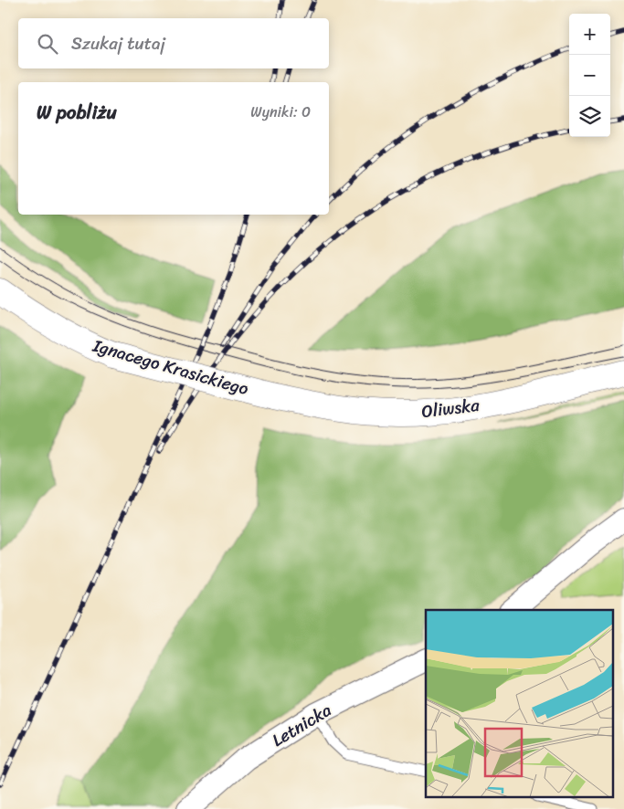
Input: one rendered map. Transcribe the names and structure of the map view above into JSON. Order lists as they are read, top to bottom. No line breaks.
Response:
{"streets":{"street":["Ignacego Krasickiego","Oliwska","Letnicka"]},"crossings":[["Ignacego Krasickiego","Oliwska"]],"page":{"map_buttons":["+","−"],"search":"Szukaj tutaj","heading":["W pobliżu","Wyniki: 0"]}}
